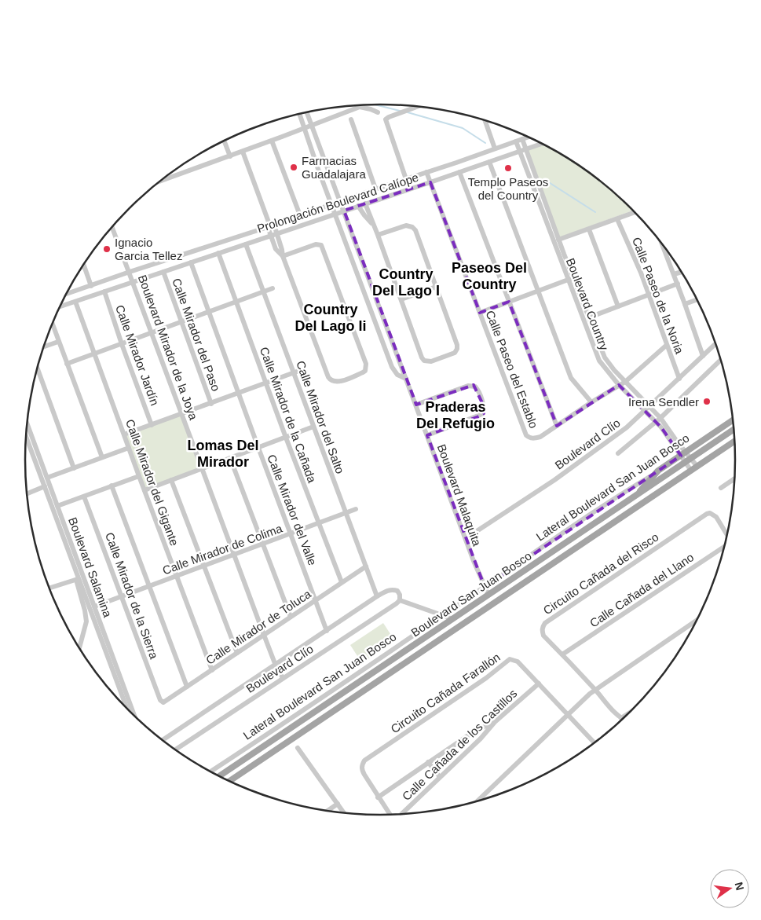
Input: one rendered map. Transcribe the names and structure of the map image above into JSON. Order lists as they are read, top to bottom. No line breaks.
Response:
{"streets":{"main road":["Lateral Boulevard San Juan Bosco","Boulevard San Juan Bosco"],"street":["Prolongación Boulevard Calíope","Calle Paseo de la Noria","Boulevard Country","Calle Mirador del Paso","Boulevard Mirador de la Joya","Calle Mirador Jardín","Calle Paseo del Establo","Calle Mirador de la Cañada","Calle Mirador del Salto","Boulevard Clío","Calle Mirador del Gigante","Boulevard Malaquita","Calle Mirador del Valle","Calle Mirador de Colima","Boulevard Salamina","Circuito Cañada del Risco","Calle Cañada del Llano","Calle Mirador de la Sierra","Calle Mirador de Toluca","Circuito Cañada Farallón","Calle Cañada de los Castillos"]},"crossings":[["Prolongación Boulevard Calíope","Boulevard Country"],["Prolongación Boulevard Calíope","Calle Mirador del Paso"],["Prolongación Boulevard Calíope","Boulevard Mirador de la Joya"],["Prolongación Boulevard Calíope","Calle Mirador Jardín"],["Prolongación Boulevard Calíope","Calle Paseo del Establo"],["Prolongación Boulevard Calíope","Calle Mirador de la Cañada"],["Prolongación Boulevard Calíope","Calle Mirador del Salto"],["Prolongación Boulevard Calíope","Calle Mirador del Gigante"],["Prolongación Boulevard Calíope","Boulevard Malaquita"],["Prolongación Boulevard Calíope","Calle Mirador del Valle"],["Calle Paseo de la Noria","Calle Paseo del Establo"],["Calle Paseo de la Noria","Boulevard Clío"],["Boulevard Country","Calle Paseo del Establo"],["Boulevard Country","Boulevard Clío"],["Boulevard Country","Lateral Boulevard San Juan Bosco"],["Boulevard Country","Boulevard San Juan Bosco"],["Boulevard Mirador de la Joya","Boulevard Clío"],["Boulevard Mirador de la Joya","Calle Mirador de Colima"],["Boulevard Mirador de la Joya","Calle Mirador de Toluca"],["Calle Mirador de la Cañada","Calle Mirador de Colima"],["Calle Mirador de la Cañada","Calle Mirador de Toluca"],["Calle Mirador del Salto","Calle Mirador de Colima"],["Calle Mirador del Salto","Calle Mirador de Toluca"],["Calle Mirador del Gigante","Calle Mirador de Colima"],["Calle Mirador del Gigante","Calle Mirador de Toluca"],["Lateral Boulevard San Juan Bosco","Boulevard Malaquita"],["Boulevard Malaquita","Boulevard San Juan Bosco"],["Calle Mirador del Valle","Calle Mirador de Colima"],["Calle Mirador del Valle","Calle Mirador de Toluca"],["Calle Mirador de Colima","Boulevard Salamina"],["Calle Mirador de Colima","Calle Mirador de la Sierra"],["Circuito Cañada del Risco","Calle Cañada del Llano"],["Calle Mirador de la Sierra","Calle Mirador de Toluca"],["Circuito Cañada Farallón","Calle Cañada de los Castillos"]],"districts":["Paseos Del Country","Country Del Lago I","Country Del Lago Ii","Praderas Del Refugio","Lomas Del Mirador"],"places":["Farmacias Guadalajara","Templo Paseos del Country","Ignacio Garcia Tellez","Irena Sendler"],"north":"right"}
